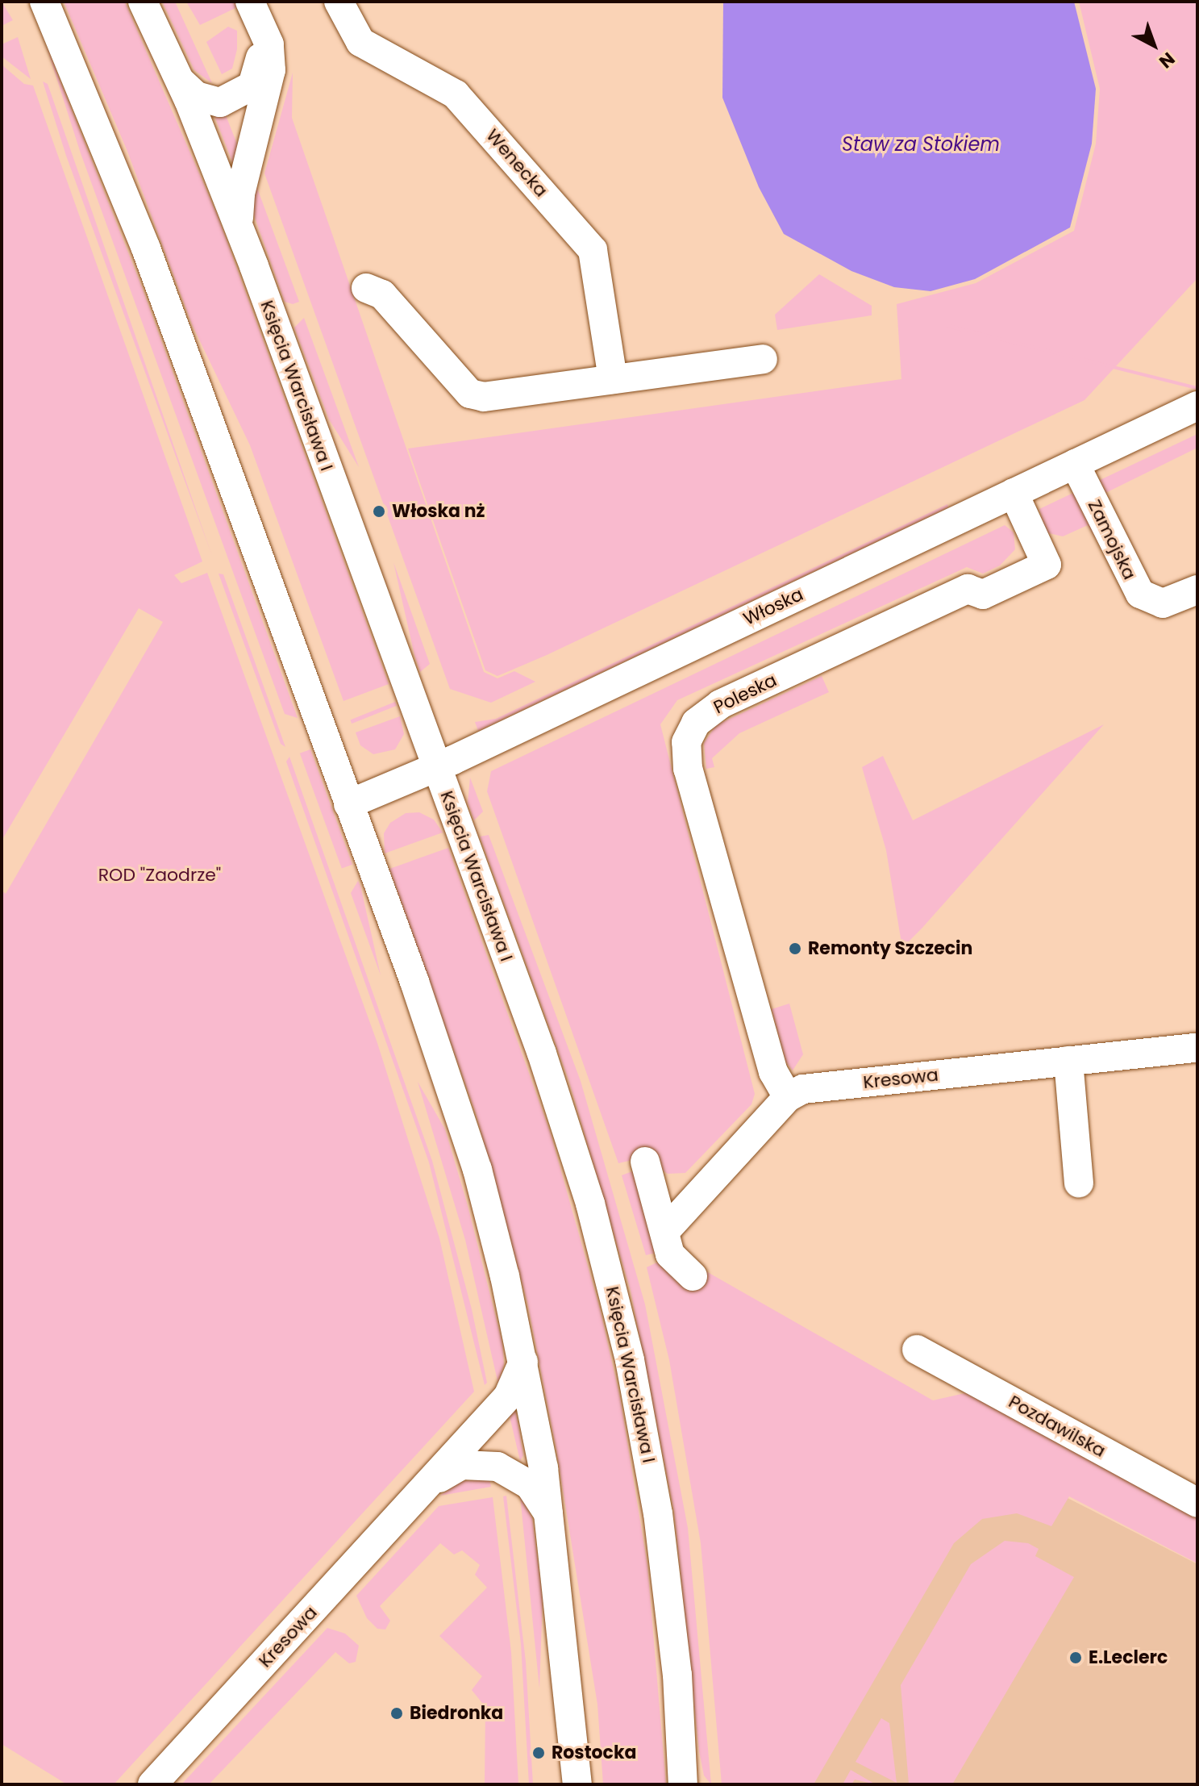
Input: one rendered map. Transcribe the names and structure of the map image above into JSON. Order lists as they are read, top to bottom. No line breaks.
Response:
{"streets":{"street":["Wenecka","Księcia Warcisława I","Zamojska","Włoska","Poleska","Kresowa","Pozdawilska"]},"crossings":[["Księcia Warcisława I","Włoska"],["Zamojska","Włoska"],["Włoska","Poleska"],["Poleska","Kresowa"]],"water":["Staw za Stokiem"],"parks":["ROD \"Zaodrze\""],"places":["Włoska nż","Remonty Szczecin","E.Leclerc","Biedronka","Rostocka"],"north":"bottom right"}
